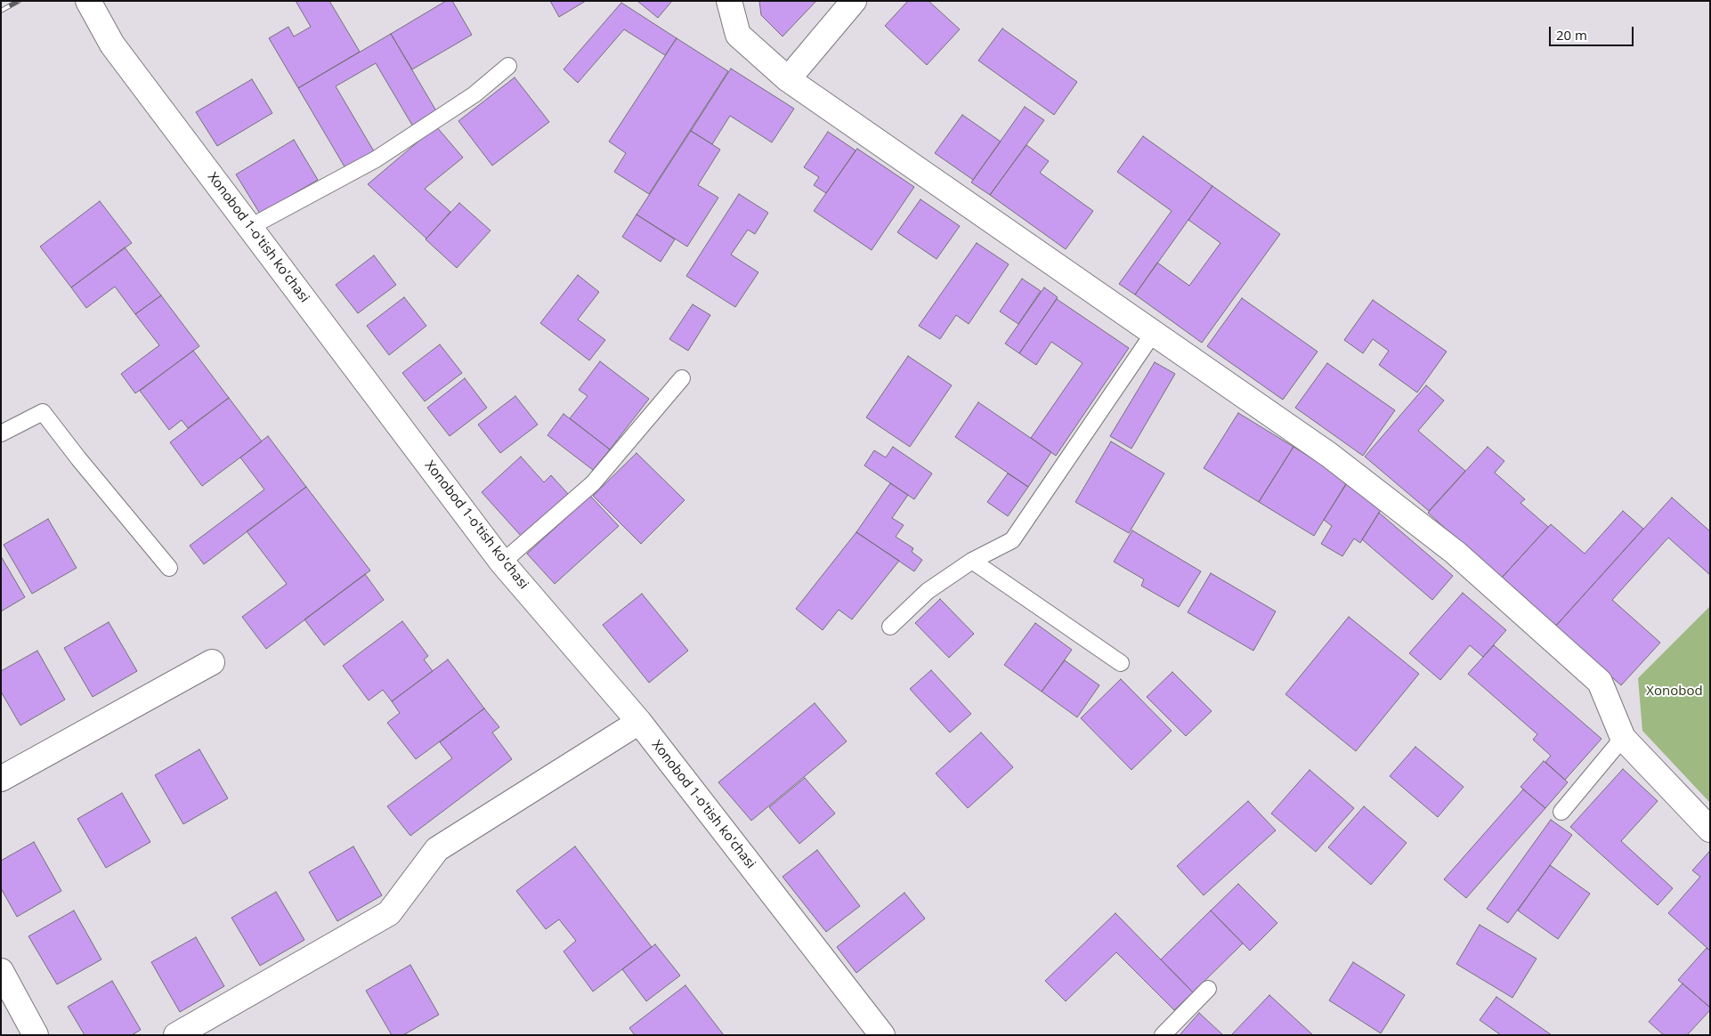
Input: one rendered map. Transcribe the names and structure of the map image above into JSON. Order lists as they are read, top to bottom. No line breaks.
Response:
{"streets":{"street":["Xonobod 1-o'tish ko'chasi"]},"parks":["Xonobod"],"scale_bar":"20 m"}
